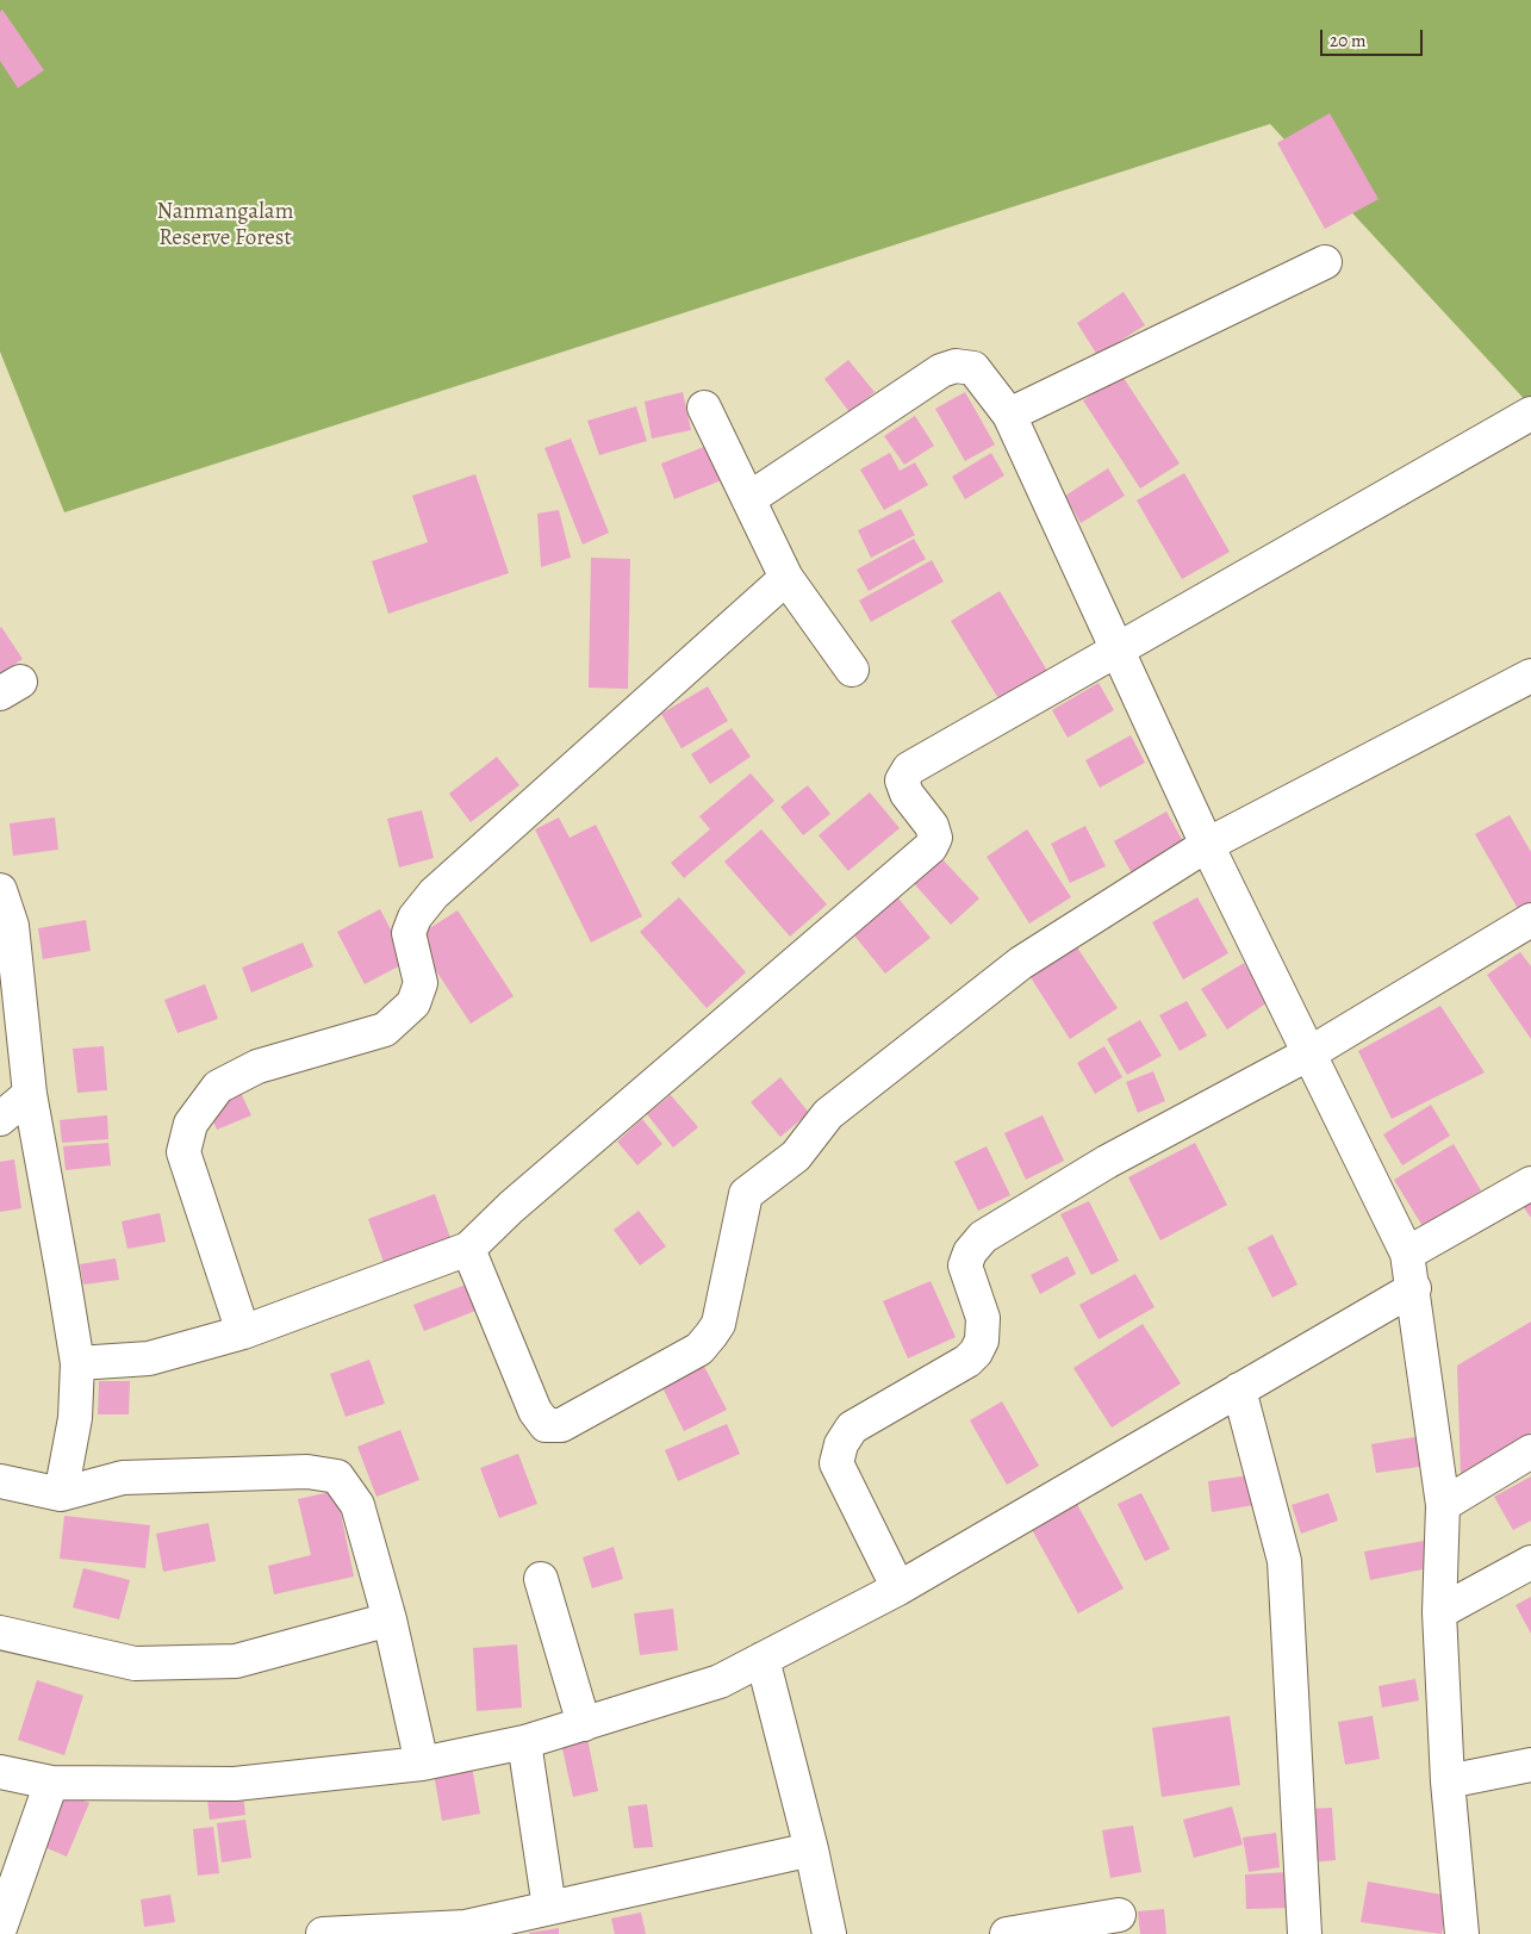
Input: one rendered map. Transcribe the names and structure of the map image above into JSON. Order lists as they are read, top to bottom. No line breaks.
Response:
{"parks":["Nanmangalam Reserve Forest"],"scale_bar":"20 m"}
